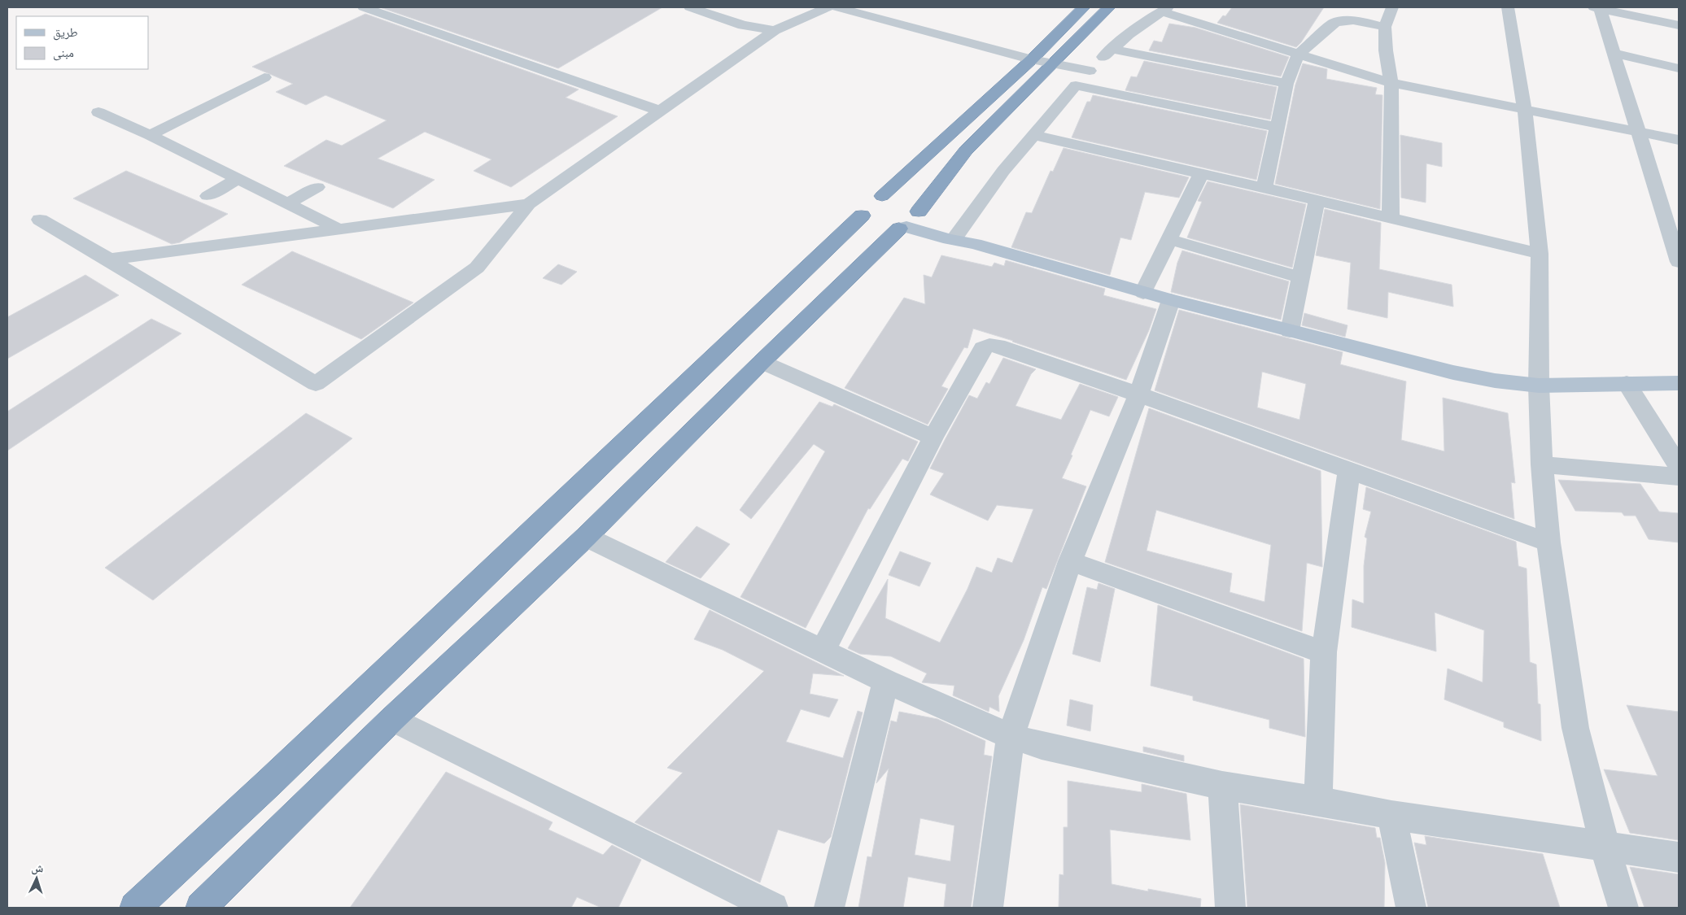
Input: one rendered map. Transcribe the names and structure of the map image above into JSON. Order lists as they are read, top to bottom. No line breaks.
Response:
{"legend":["طريق","مبنى"],"north":"top"}
